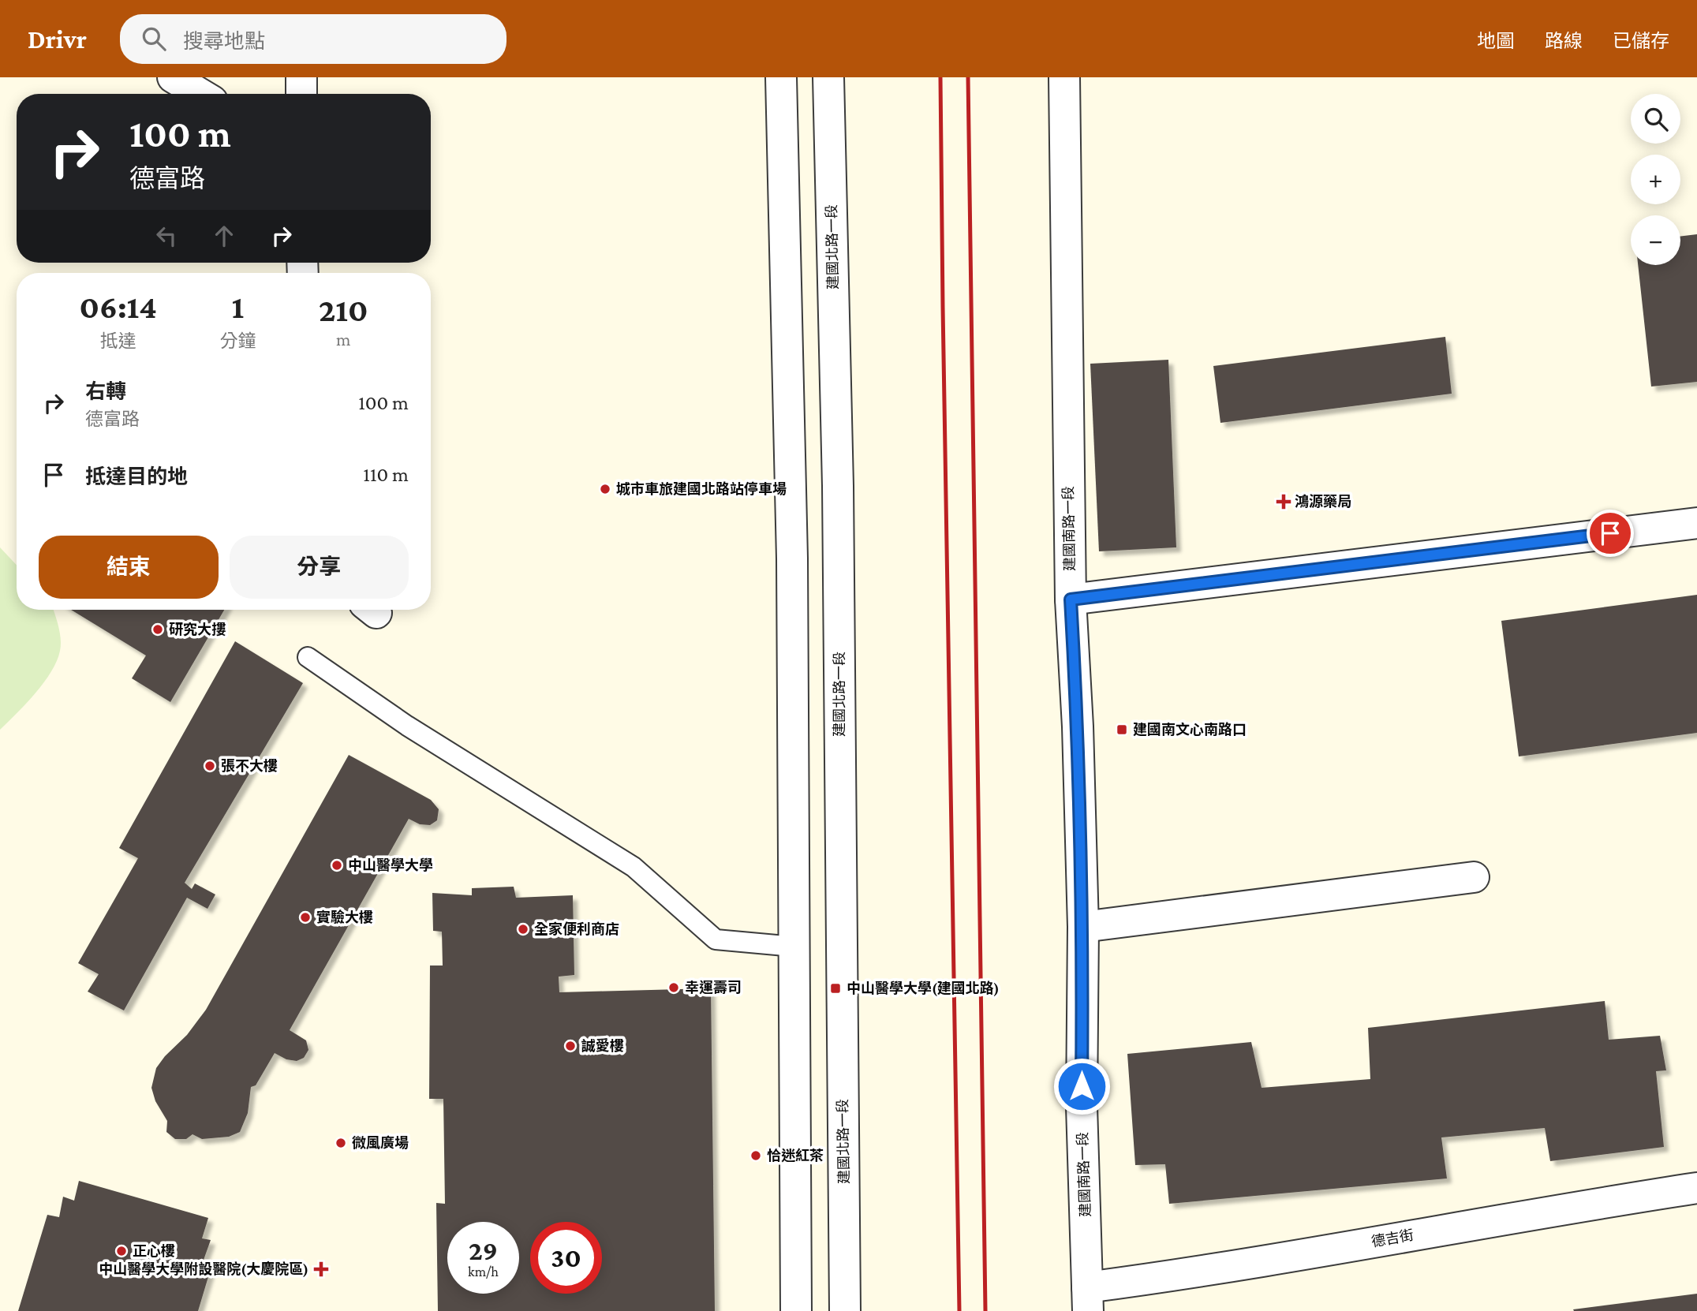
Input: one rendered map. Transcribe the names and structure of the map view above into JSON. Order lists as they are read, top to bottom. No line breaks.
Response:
{"streets":{"street":["建國北路一段","建國南路一段","德吉街"]},"crossings":[["建國南路一段","德吉街"]],"places":{"other":["城市車旅建國北路站停車場","研究大摟","張不大樓","中山醫學大學","實驗大樓","全家便利商店","幸運壽司","誠愛樓","微風廣場","恰迷紅茶","正心樓"],"health":["鴻源藥局","中山醫學大學附設醫院(大慶院區)"],"transit":["建國南文心南路口","中山醫學大學(建國北路)"]},"page":{"header":"Drivr","search":"搜尋地點","nav":["地圖","路線","已儲存"],"map_buttons":["+","−"],"turn":["100 m","德富路"],"eta":["06:14","抵達","1","分鐘","210","m"],"list":[{"name":"右轉","note":"德富路","value":"100 m"},{"name":"抵達目的地","value":"110 m"}],"buttons":["結束","分享"],"speed":"29 km/h","limit":"30"}}
